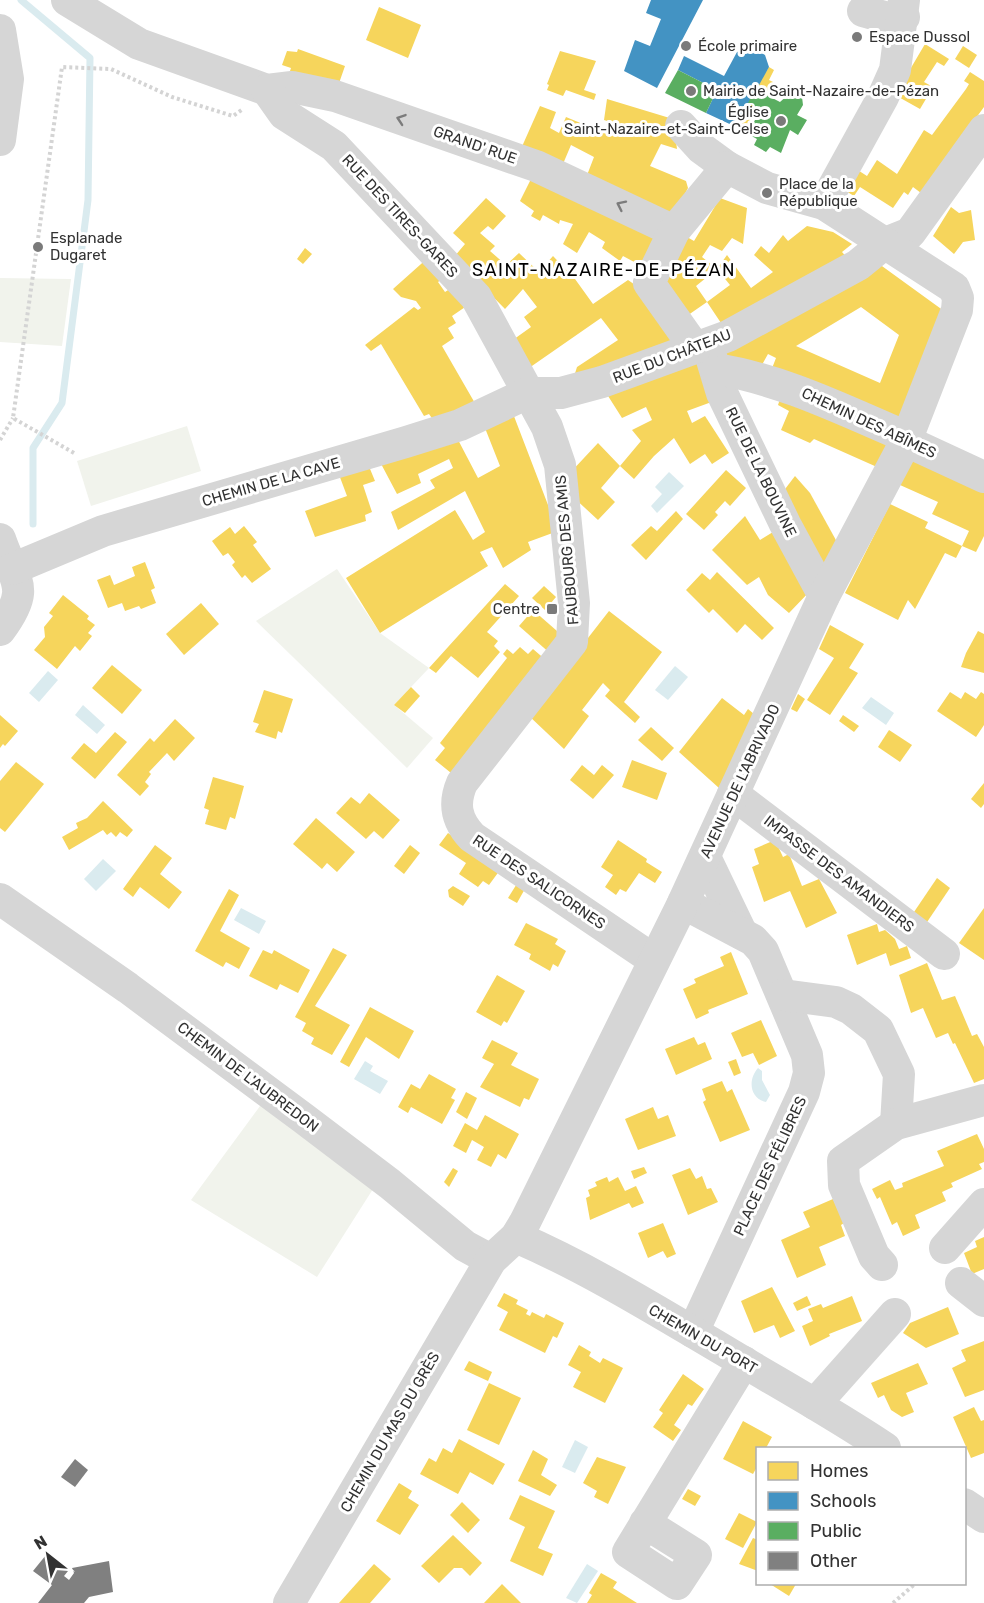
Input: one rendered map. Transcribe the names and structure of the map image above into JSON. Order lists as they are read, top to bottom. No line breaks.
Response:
{"streets":{"street":["GRAND' RUE","RUE DES TIRES-GARES","RUE DU CHÂTEAU","CHEMIN DES ABÎMES","RUE DE LA BOUVINE","CHEMIN DE LA CAVE","FAUBOURG DES AMIS","AVENUE DE L'ABRIVADO","IMPASSE DES AMANDIERS","RUE DES SALICORNES","CHEMIN DE L'AUBREDON","PLACE DES FÉLIBRES","CHEMIN DU PORT","CHEMIN DU MAS DU GRÈS"]},"crossings":[["GRAND' RUE","RUE DES TIRES-GARES"],["GRAND' RUE","RUE DE LA BOUVINE"],["RUE DES TIRES-GARES","RUE DU CHÂTEAU"],["RUE DES TIRES-GARES","CHEMIN DE LA CAVE"],["RUE DES TIRES-GARES","FAUBOURG DES AMIS"],["RUE DU CHÂTEAU","CHEMIN DES ABÎMES"],["RUE DU CHÂTEAU","RUE DE LA BOUVINE"],["RUE DU CHÂTEAU","CHEMIN DE LA CAVE"],["RUE DU CHÂTEAU","FAUBOURG DES AMIS"],["RUE DU CHÂTEAU","AVENUE DE L'ABRIVADO"],["CHEMIN DES ABÎMES","RUE DE LA BOUVINE"],["CHEMIN DES ABÎMES","AVENUE DE L'ABRIVADO"],["RUE DE LA BOUVINE","AVENUE DE L'ABRIVADO"],["CHEMIN DE LA CAVE","FAUBOURG DES AMIS"],["FAUBOURG DES AMIS","RUE DES SALICORNES"],["AVENUE DE L'ABRIVADO","IMPASSE DES AMANDIERS"],["AVENUE DE L'ABRIVADO","RUE DES SALICORNES"],["AVENUE DE L'ABRIVADO","CHEMIN DE L'AUBREDON"],["AVENUE DE L'ABRIVADO","PLACE DES FÉLIBRES"],["AVENUE DE L'ABRIVADO","CHEMIN DU PORT"],["AVENUE DE L'ABRIVADO","CHEMIN DU MAS DU GRÈS"],["CHEMIN DE L'AUBREDON","CHEMIN DU MAS DU GRÈS"],["PLACE DES FÉLIBRES","CHEMIN DU PORT"]],"one_way":["GRAND' RUE"],"districts":["SAINT-NAZAIRE-DE-PÉZAN"],"places":{"other":["Espace Dussol","École primaire","Mairie de Saint-Nazaire-de-Pézan","Église Saint-Nazaire-et-Saint-Celse","Place de la République","Esplanade Dugaret"],"transit":["Centre"]},"legend":["Homes","Schools","Public","Other"],"north":"top left"}
